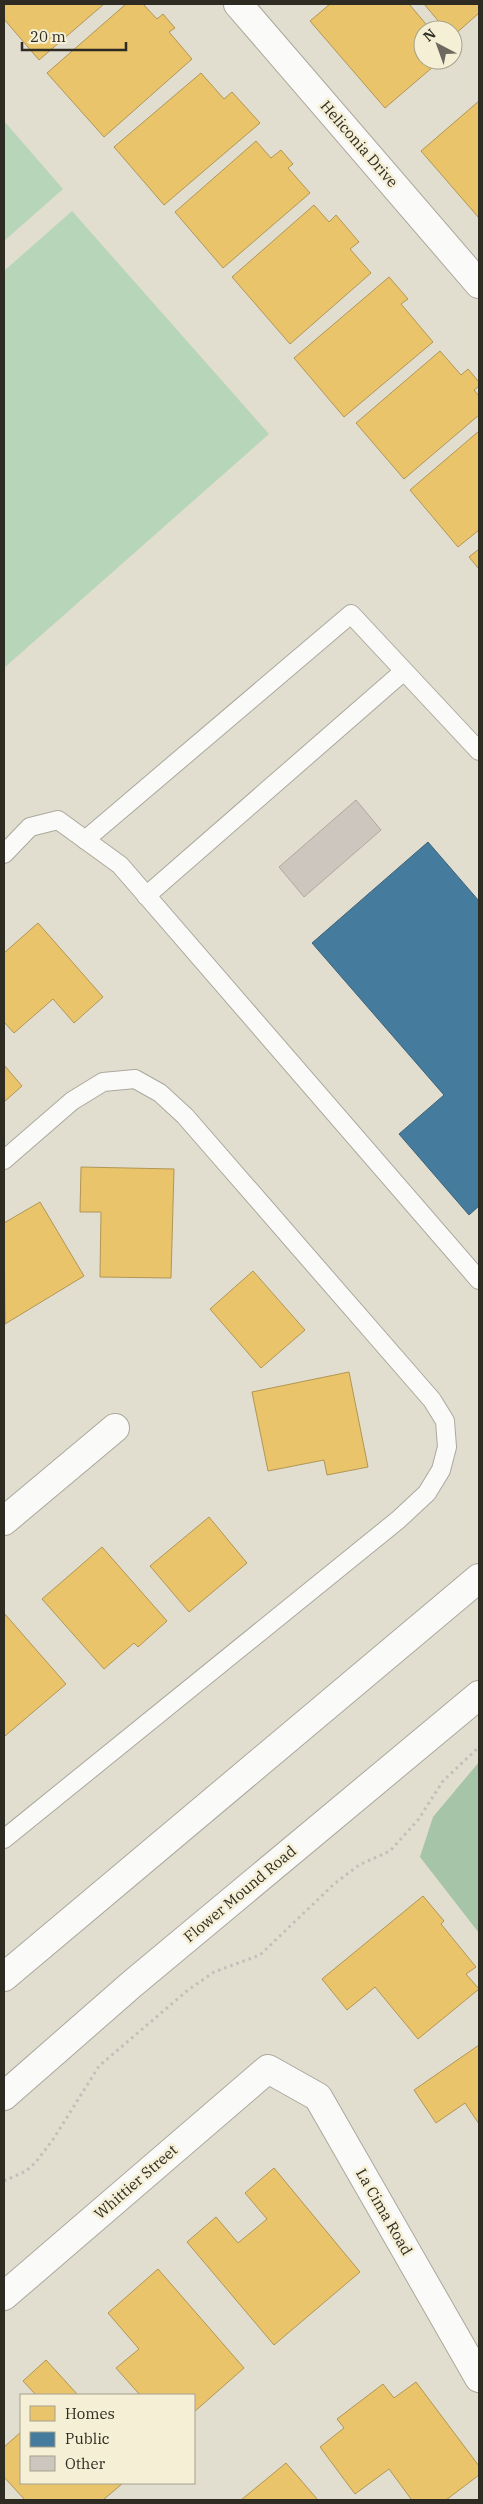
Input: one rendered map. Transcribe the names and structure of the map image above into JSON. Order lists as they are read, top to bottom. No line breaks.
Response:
{"streets":{"street":["Heliconia Drive","Flower Mound Road","Whittier Street","La Cima Road"]},"crossings":[["Whittier Street","La Cima Road"]],"legend":["Homes","Public","Other"],"scale_bar":"20 m","north":"top left"}
